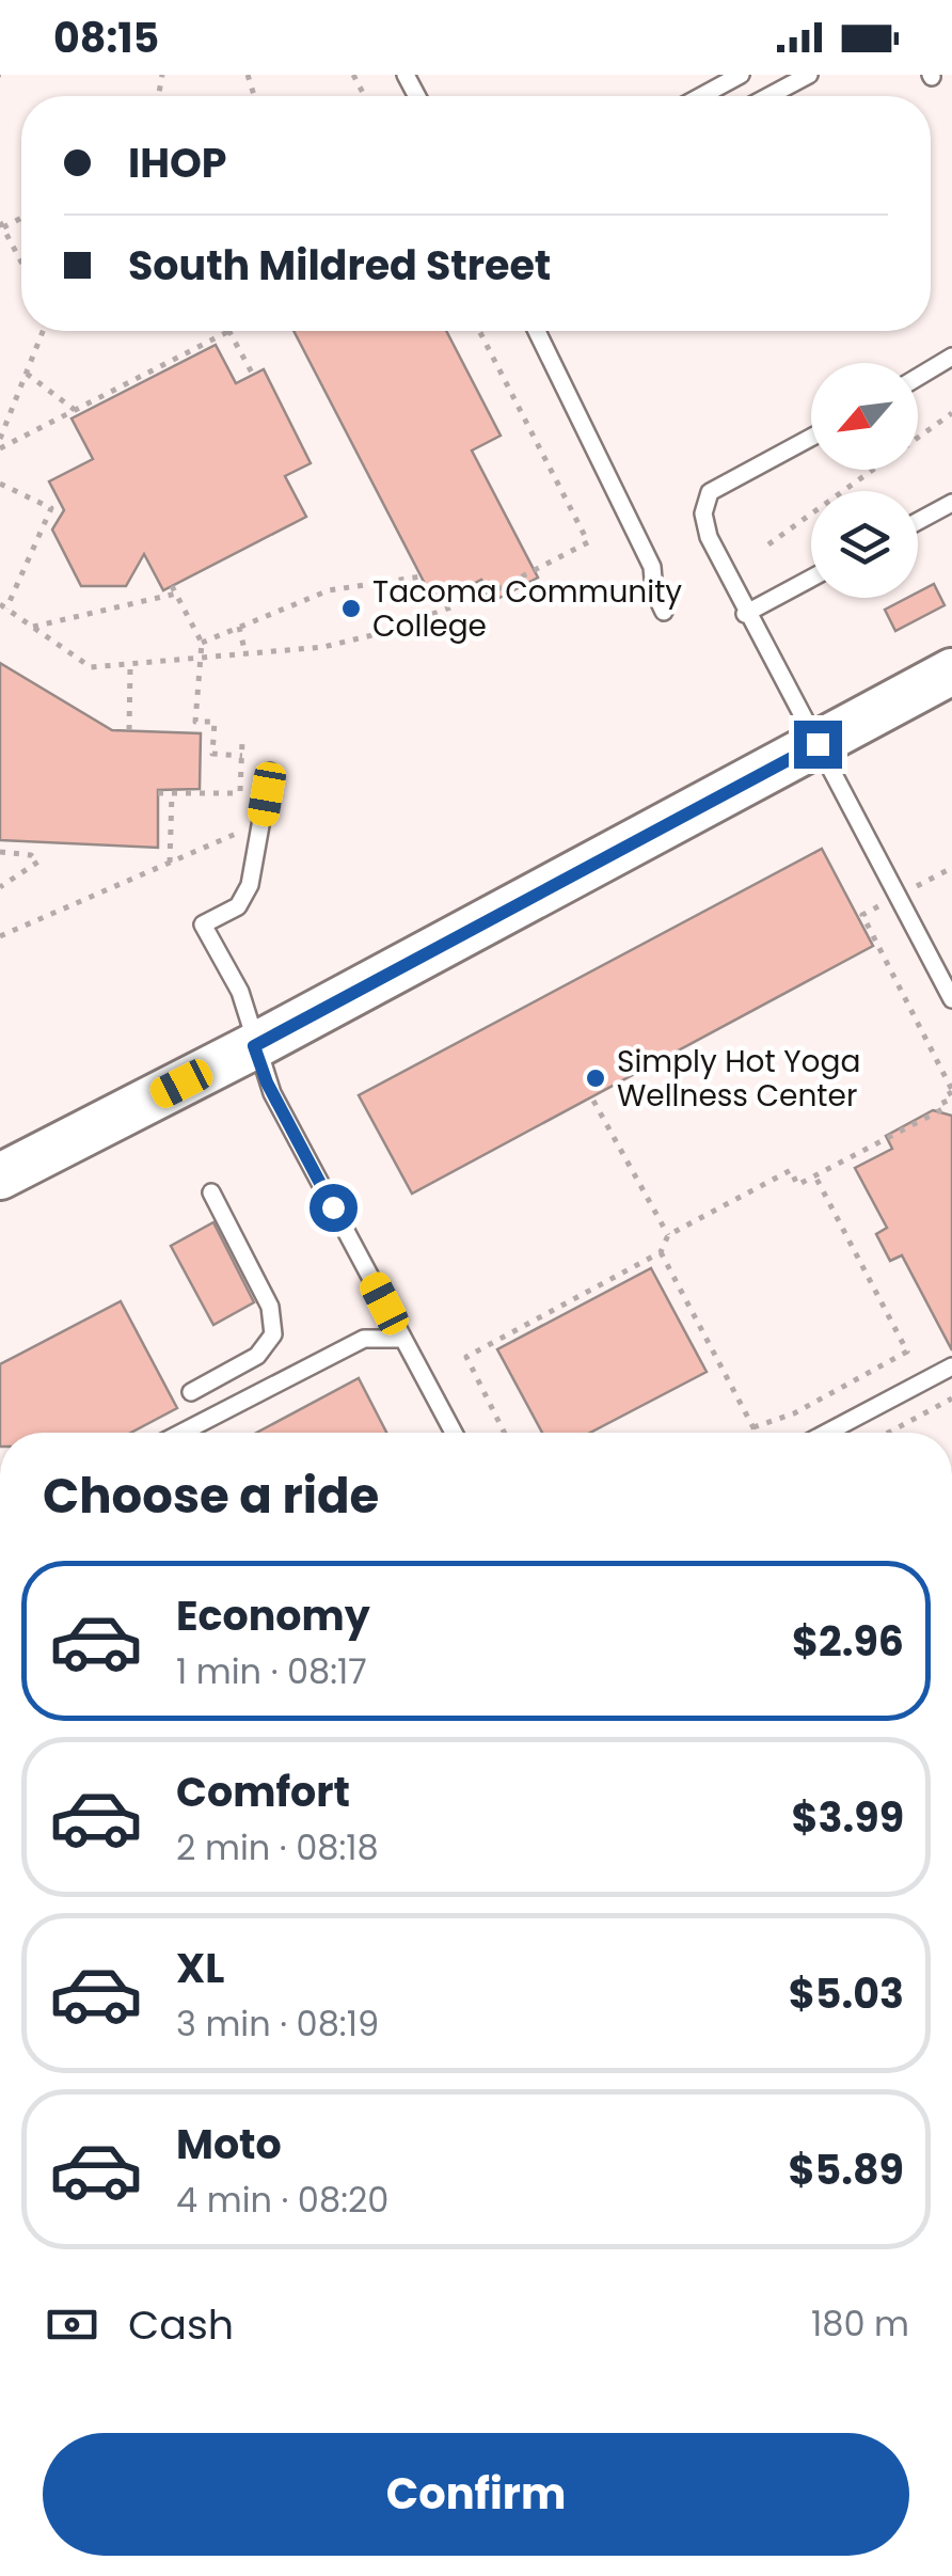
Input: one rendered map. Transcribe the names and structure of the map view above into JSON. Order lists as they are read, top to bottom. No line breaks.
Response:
{"places":["Tacoma Community College","Simply Hot Yoga Wellness Center"],"north":"bottom left","page":{"status":"08:15","banner":["IHOP","South Mildred Street"],"heading":"Choose a ride","list":[{"name":"Economy","note":"1 min · 08:17","value":"$2.96"},{"name":"Comfort","note":"2 min · 08:18","value":"$3.99"},{"name":"XL","note":"3 min · 08:19","value":"$5.03"},{"name":"Moto","note":"4 min · 08:20","value":"$5.89"}],"pay":["Cash","180 m"],"buttons":"Confirm"}}
